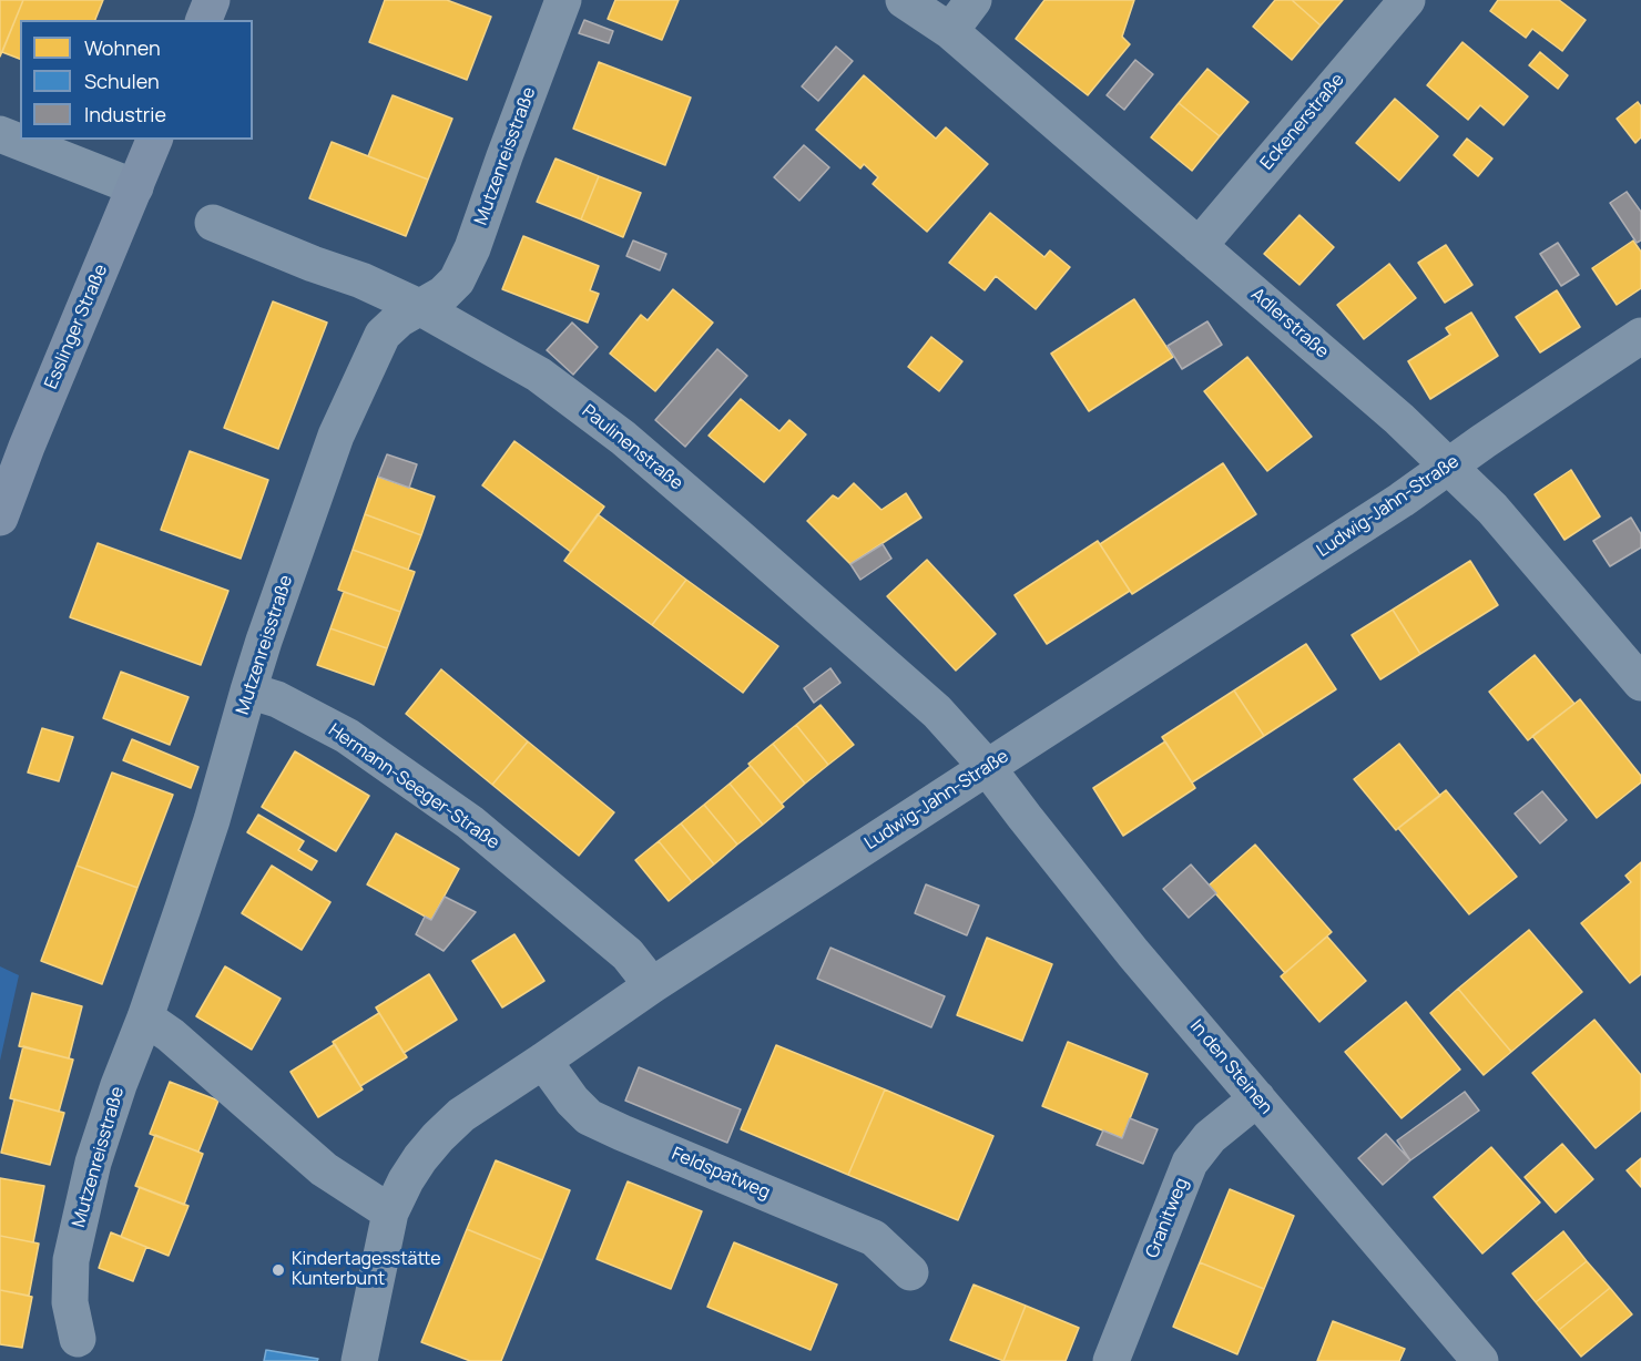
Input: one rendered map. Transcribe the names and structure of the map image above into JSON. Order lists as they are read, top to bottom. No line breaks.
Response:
{"streets":{"main road":["Esslinger Straße"],"street":["Eckenerstraße","Mutzenreisstraße","Adlerstraße","Paulinenstraße","Ludwig-Jahn-Straße","Hermann-Seeger-Straße","In den Steinen","Feldspatweg","Granitweg"]},"crossings":[["Eckenerstraße","Adlerstraße"],["Mutzenreisstraße","Paulinenstraße"],["Mutzenreisstraße","Hermann-Seeger-Straße"],["Adlerstraße","Ludwig-Jahn-Straße"],["Paulinenstraße","Ludwig-Jahn-Straße"],["Paulinenstraße","In den Steinen"],["Ludwig-Jahn-Straße","Hermann-Seeger-Straße"],["Ludwig-Jahn-Straße","In den Steinen"],["Ludwig-Jahn-Straße","Feldspatweg"],["In den Steinen","Granitweg"]],"places":["Kindertagesstätte Kunterbunt"],"legend":["Wohnen","Schulen","Industrie"]}
